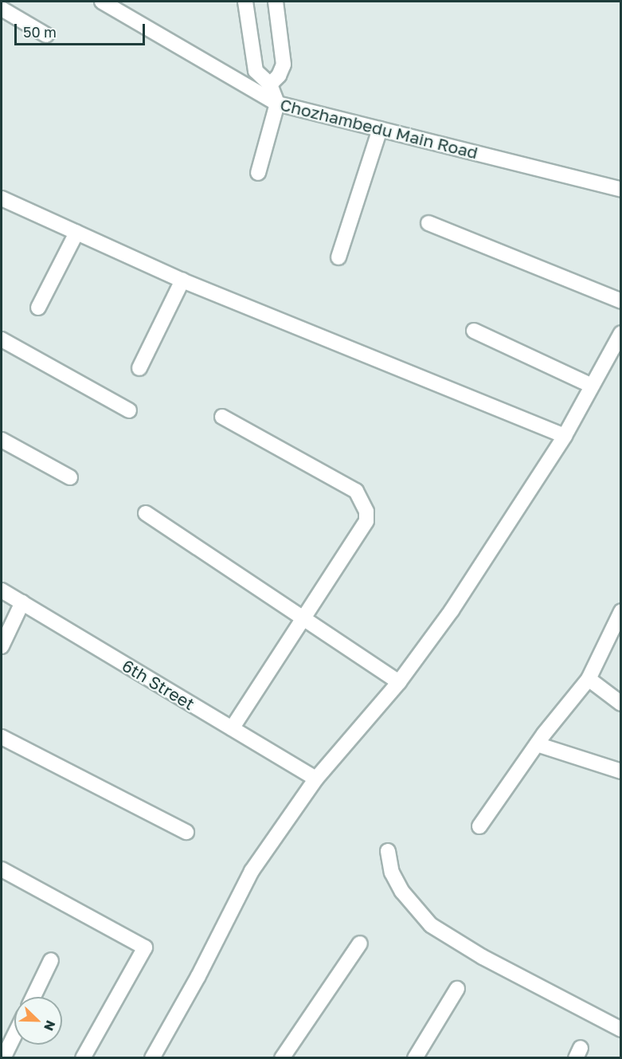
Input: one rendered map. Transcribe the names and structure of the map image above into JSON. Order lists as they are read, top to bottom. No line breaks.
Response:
{"streets":{"street":["Chozhambedu Main Road","6th Street"]},"scale_bar":"50 m","north":"bottom right"}
